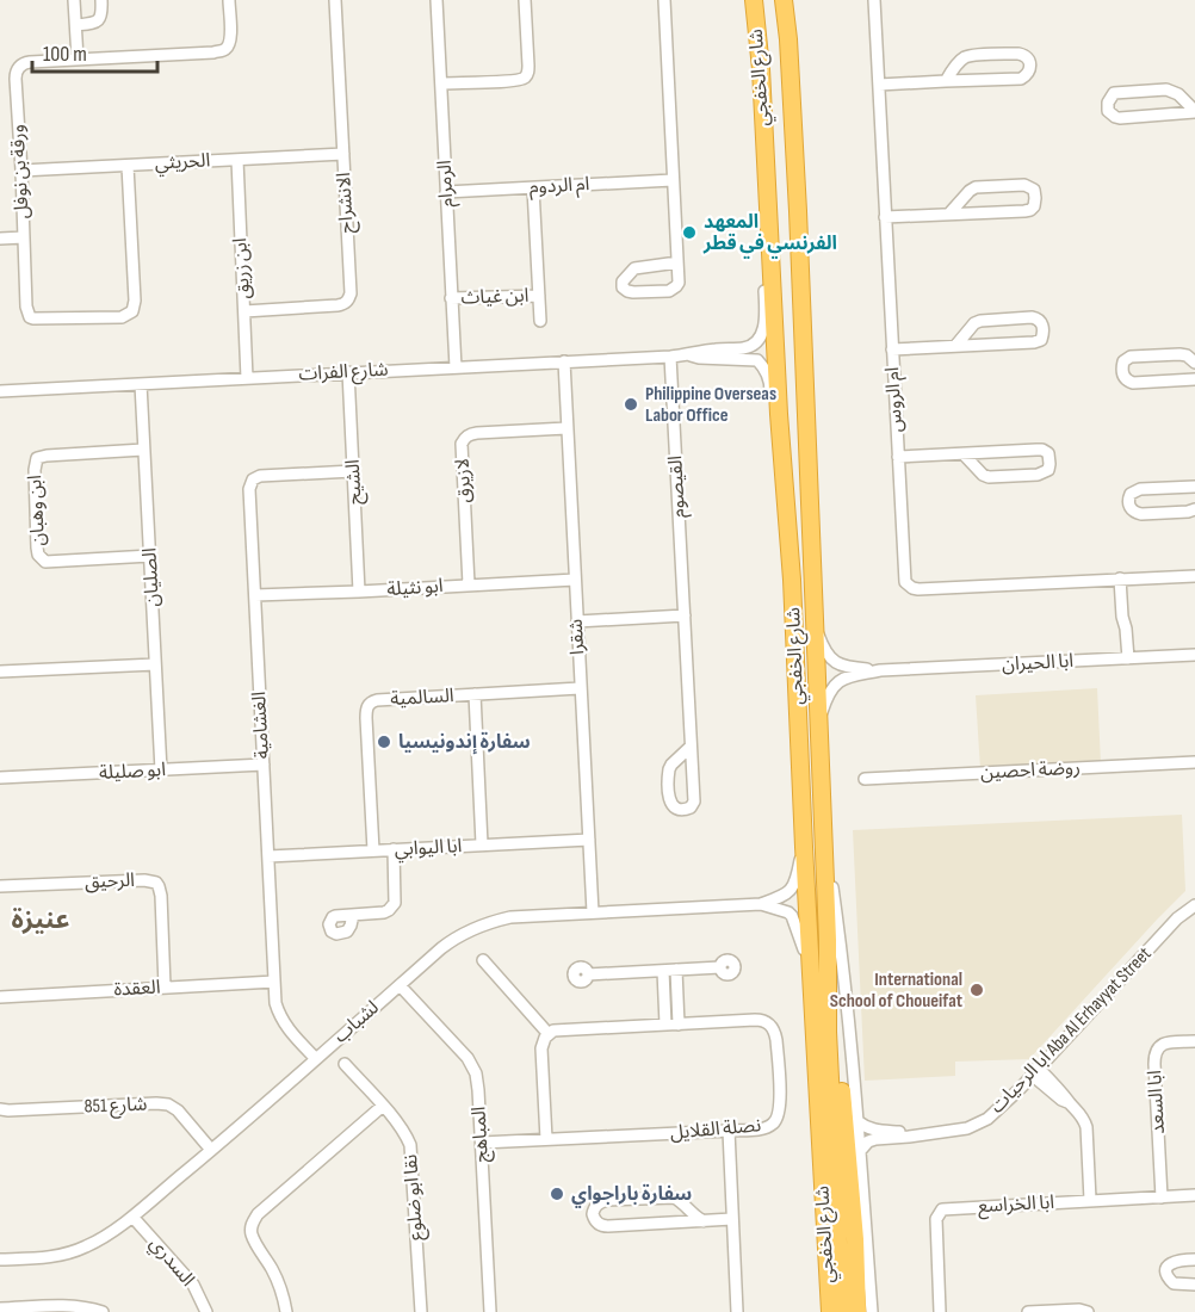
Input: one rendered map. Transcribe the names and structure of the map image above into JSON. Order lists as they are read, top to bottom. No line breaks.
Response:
{"streets":{"highway":["شارع الخفجي"],"street":["الحريثي","ورقة بن نوفل","الرمرام","ام الردوم","الانشراح","ابن زريق","ابن غياث","شارع الفرات","ام الروس","لازيرق","الشيح","القيصوم","ابن وهبان","الصليان","ابو نثيلة","شقرا","ابا الحيران","السالمية","الغشامية","روضة احصين","ابو صليلة","ابا اليوابي","الرحيق","العقدة","لشباب","ابا الرحيات Aba Al Erhayyat Street","ابا السعد","شارع 851","نصلة القلايل","المباهج","نقا ابو ضلوع","ابا الخراسع","السدري"]},"crossings":[["شارع الخفجي","شارع الفرات"],["شارع الخفجي","ابا الحيران"],["شارع الخفجي","لشباب"],["الحريثي","ورقة بن نوفل"],["الحريثي","الانشراح"],["الحريثي","ابن زريق"],["الرمرام","ام الردوم"],["الرمرام","ابن غياث"],["الرمرام","شارع الفرات"],["ام الردوم","ابن غياث"],["الانشراح","ابن زريق"],["ابن زريق","شارع الفرات"],["شارع الفرات","الشيح"],["شارع الفرات","القيصوم"],["شارع الفرات","الصليان"],["شارع الفرات","شقرا"],["لازيرق","ابو نثيلة"],["لازيرق","شقرا"],["الشيح","ابو نثيلة"],["الشيح","الغشامية"],["ابن وهبان","الصليان"],["الصليان","ابو صليلة"],["ابو نثيلة","شقرا"],["ابو نثيلة","الغشامية"],["شقرا","السالمية"],["شقرا","ابا اليوابي"],["شقرا","لشباب"],["السالمية","ابا اليوابي"],["الغشامية","ابو صليلة"],["الغشامية","ابا اليوابي"],["الغشامية","العقدة"],["الغشامية","لشباب"],["الرحيق","العقدة"],["لشباب","شارع 851"],["لشباب","المباهج"],["لشباب","السدري"],["ابا السعد","ابا الخراسع"],["نصلة القلايل","المباهج"]],"districts":["عنيزة"],"places":["المعهد الفرنسي في قطر","Philippine Overseas Labor Office","سفارة إندونيسيا","International School of Choueifat","سفارة باراجواي"],"scale_bar":"100 m"}
